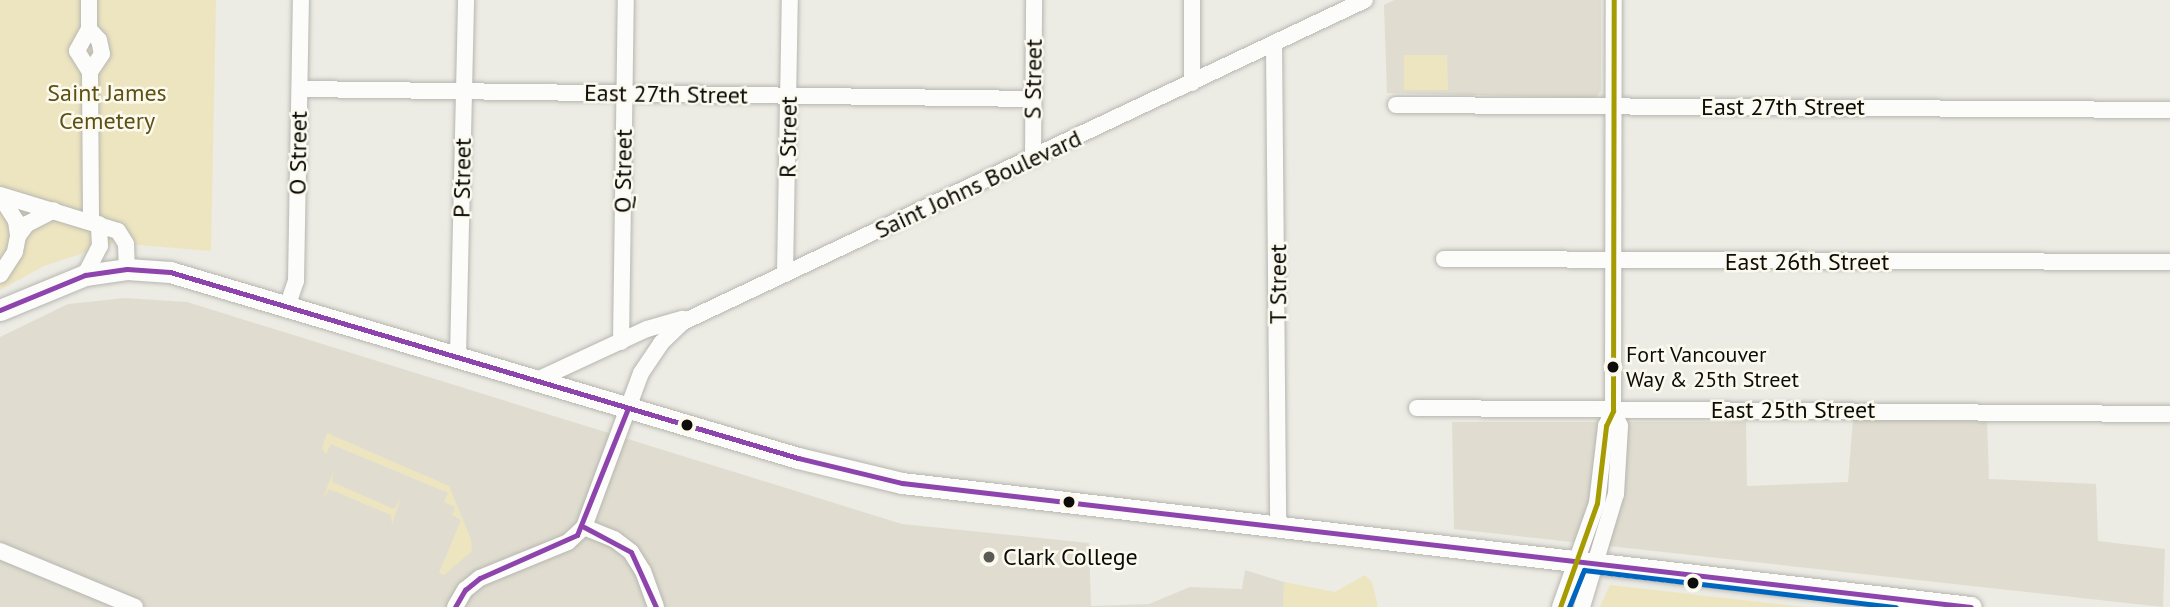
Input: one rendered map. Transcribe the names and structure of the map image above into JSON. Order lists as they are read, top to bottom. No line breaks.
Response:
{"streets":{"street":["S Street","East 27th Street","R Street","O Street","Q Street","P Street","Saint Johns Boulevard","East 26th Street","T Street","East 25th Street"]},"crossings":[["S Street","East 27th Street"],["S Street","Saint Johns Boulevard"],["East 27th Street","R Street"],["East 27th Street","O Street"],["East 27th Street","Q Street"],["East 27th Street","P Street"],["R Street","Saint Johns Boulevard"],["Saint Johns Boulevard","T Street"]],"parks":["Saint James Cemetery"],"places":["Fort Vancouver Way & 25th Street","Clark College"]}
